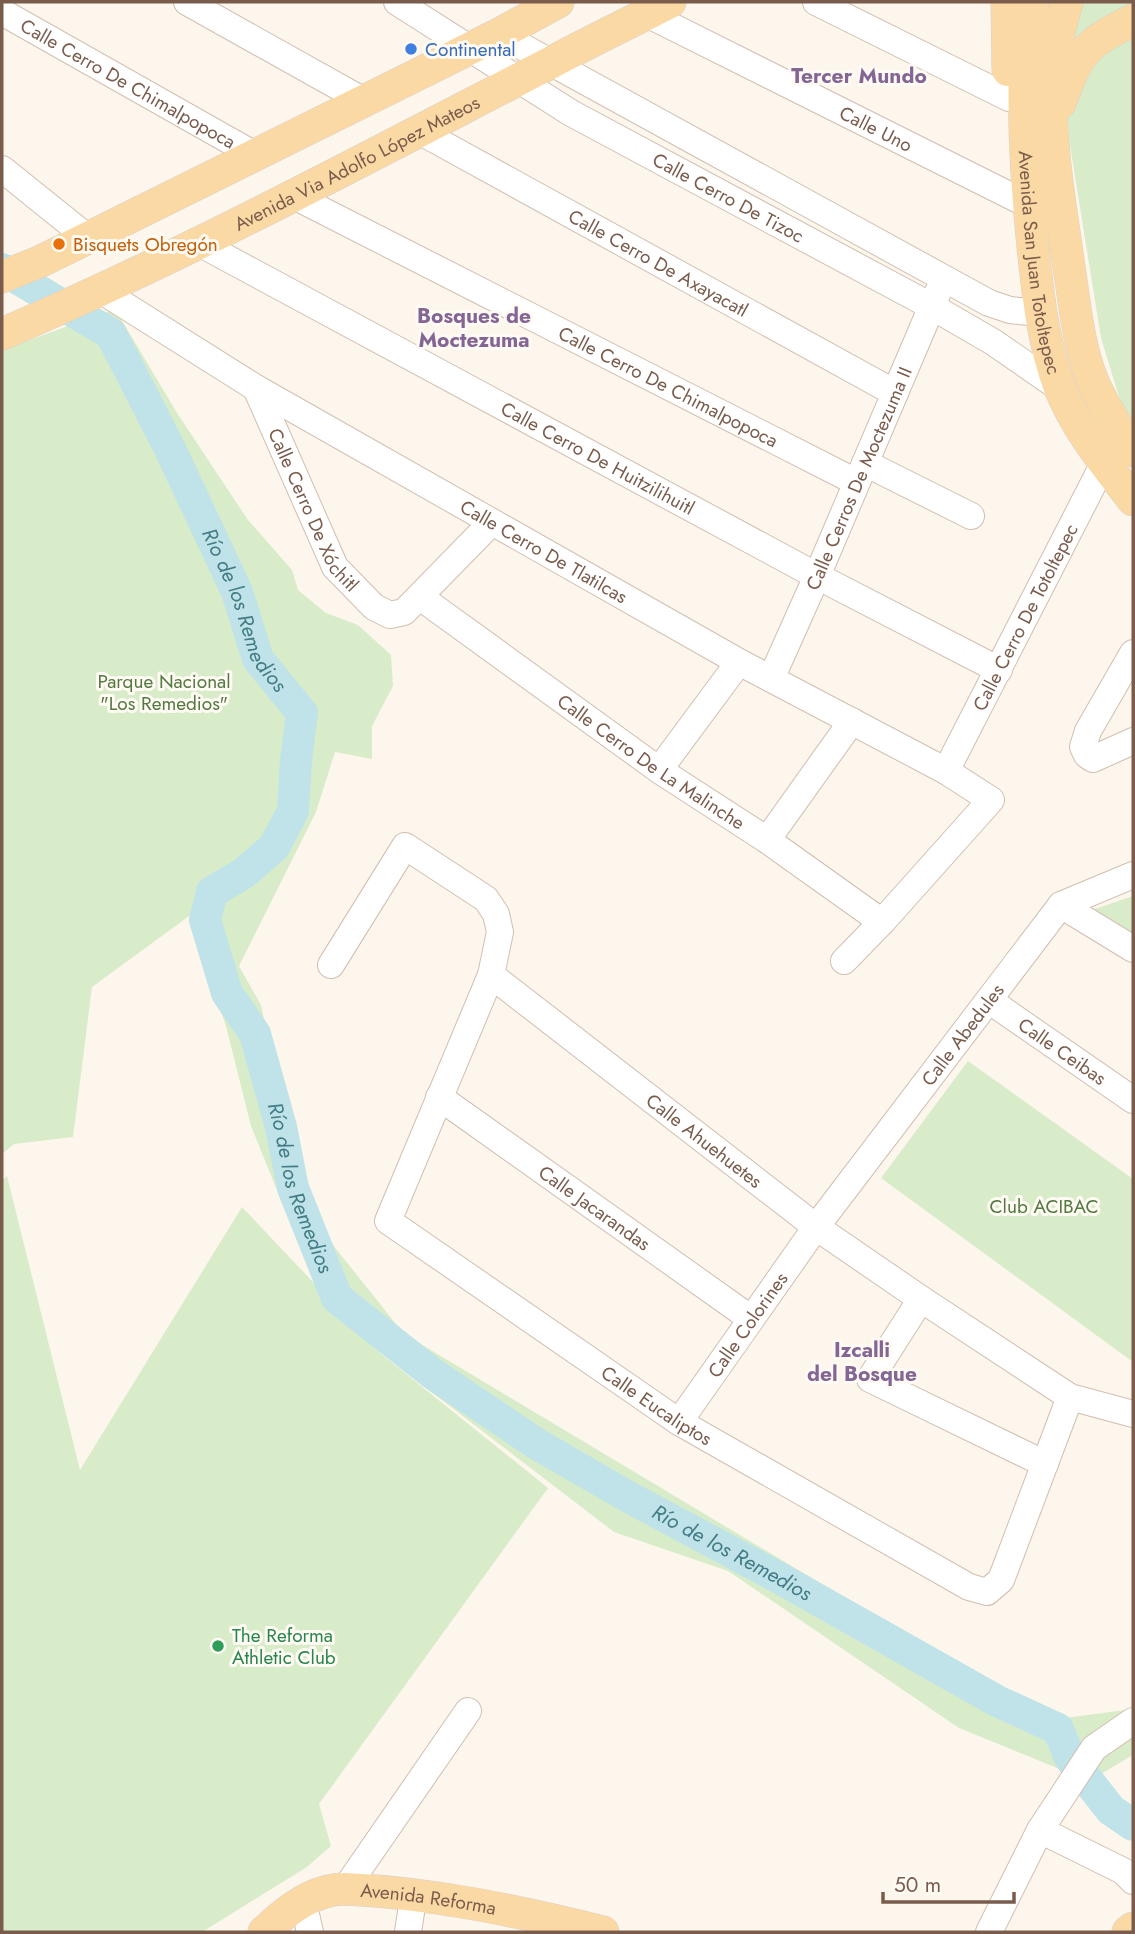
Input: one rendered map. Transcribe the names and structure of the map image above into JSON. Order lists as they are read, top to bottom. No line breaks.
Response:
{"streets":{"main road":["Avenida Via Adolfo López Mateos","Avenida San Juan Totoltepec","Avenida Reforma"],"street":["Calle Cerro De Chimalpopoca","Calle Uno","Calle Cerro De Tizoc","Calle Cerro De Axayacatl","Calle Cerro De Huitzilihuitl","Calle Cerros De Moctezuma II","Calle Cerro De Xóchitl","Calle Cerro De Tlatilcas","Calle Cerro De Totoltepec","Calle Cerro De La Malinche","Calle Abedules","Calle Ceibas","Calle Ahuehuetes","Calle Jacarandas","Calle Colorines","Calle Eucaliptos"]},"crossings":[["Calle Cerro De Chimalpopoca","Avenida Via Adolfo López Mateos"],["Calle Cerro De Chimalpopoca","Calle Cerros De Moctezuma II"],["Calle Uno","Avenida Via Adolfo López Mateos"],["Calle Uno","Avenida San Juan Totoltepec"],["Avenida Via Adolfo López Mateos","Calle Cerro De Tizoc"],["Avenida Via Adolfo López Mateos","Calle Cerro De Axayacatl"],["Avenida Via Adolfo López Mateos","Calle Cerro De Huitzilihuitl"],["Avenida Via Adolfo López Mateos","Calle Cerro De Tlatilcas"],["Calle Cerro De Tizoc","Avenida San Juan Totoltepec"],["Calle Cerro De Tizoc","Calle Cerros De Moctezuma II"],["Calle Cerro De Axayacatl","Calle Cerros De Moctezuma II"],["Avenida San Juan Totoltepec","Calle Cerro De Totoltepec"],["Calle Cerro De Huitzilihuitl","Calle Cerros De Moctezuma II"],["Calle Cerro De Huitzilihuitl","Calle Cerro De Totoltepec"],["Calle Cerros De Moctezuma II","Calle Cerro De Tlatilcas"],["Calle Cerro De Xóchitl","Calle Cerro De Tlatilcas"],["Calle Cerro De Xóchitl","Calle Cerro De La Malinche"],["Calle Cerro De Tlatilcas","Calle Cerro De Totoltepec"],["Calle Cerro De Tlatilcas","Calle Cerro De La Malinche"],["Calle Abedules","Calle Ceibas"],["Calle Abedules","Calle Ahuehuetes"],["Calle Abedules","Calle Colorines"],["Calle Ahuehuetes","Calle Colorines"],["Calle Ahuehuetes","Calle Eucaliptos"],["Calle Jacarandas","Calle Colorines"],["Calle Jacarandas","Calle Eucaliptos"],["Calle Colorines","Calle Eucaliptos"]],"districts":["Tercer Mundo","Bosques de Moctezuma","Izcalli del Bosque"],"water":["Río de los Remedios"],"parks":["Parque Nacional \"Los Remedios\"","Club ACIBAC"],"places":["Continental","Bisquets Obregón","The Reforma Athletic Club"],"scale_bar":"50 m"}
